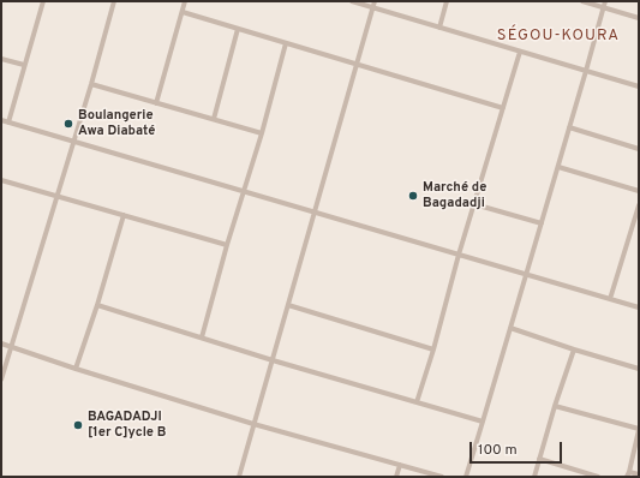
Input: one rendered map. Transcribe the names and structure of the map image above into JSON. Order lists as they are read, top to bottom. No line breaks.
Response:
{"districts":["SÉGOU-KOURA"],"places":["Boulangerie Awa Diabaté","Marché de Bagadadji","BAGADADJI [1er C]ycle B"],"scale_bar":"100 m"}
